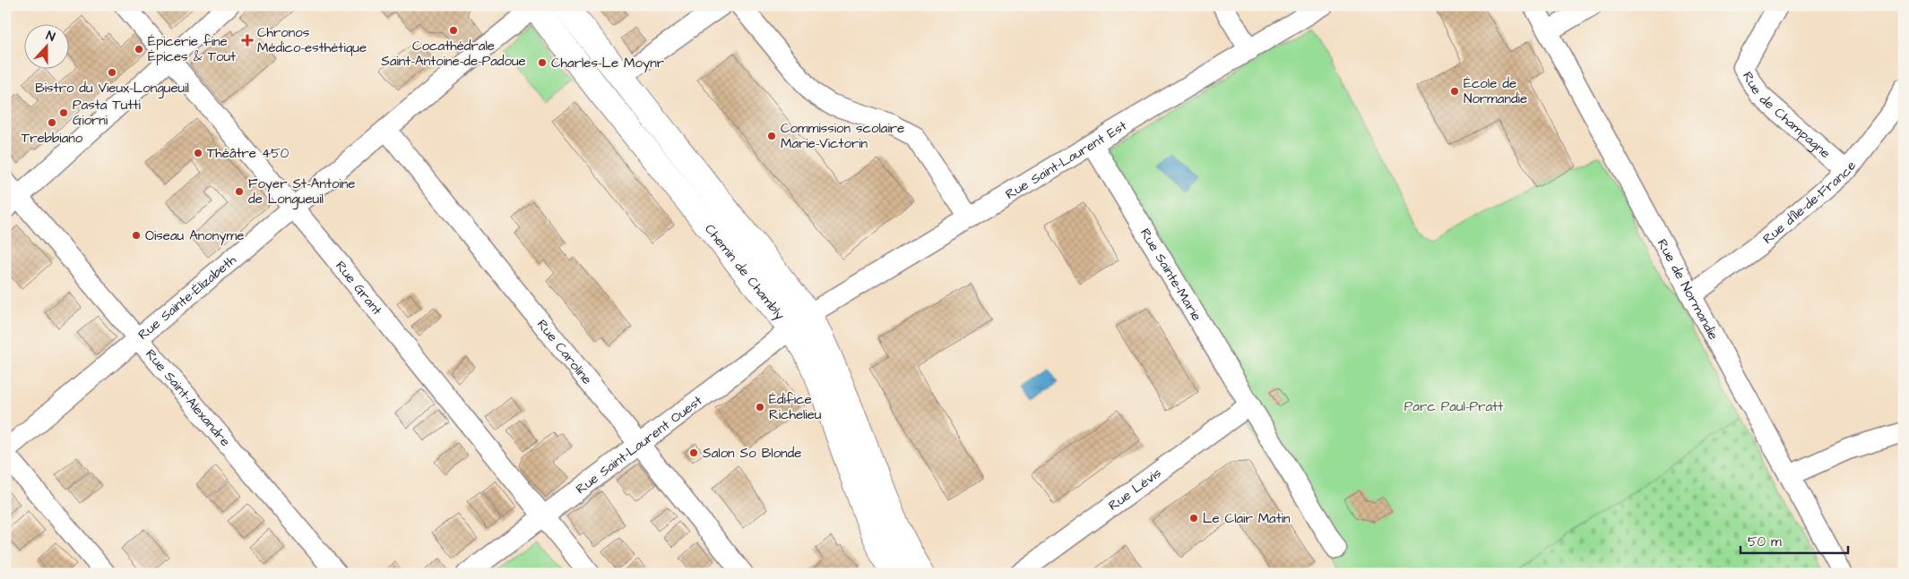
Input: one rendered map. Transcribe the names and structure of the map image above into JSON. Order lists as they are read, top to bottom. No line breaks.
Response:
{"streets":{"main road":["Chemin de Chambly"],"street":["Rue de Champagne","Rue Saint-Laurent Est","Rue d'Île-de-France","Rue Sainte-Marie","Rue Grant","Rue de Normandie","Rue Sainte-Élizabeth","Rue Caroline","Rue Saint-Alexandre","Rue Saint-Laurent Ouest","Rue Lévis"]},"crossings":[["Rue de Champagne","Rue d'Île-de-France"],["Rue Saint-Laurent Est","Chemin de Chambly"],["Rue Saint-Laurent Est","Rue Sainte-Marie"],["Rue Saint-Laurent Est","Rue Saint-Laurent Ouest"],["Rue d'Île-de-France","Rue de Normandie"],["Chemin de Chambly","Rue Sainte-Élizabeth"],["Chemin de Chambly","Rue Saint-Laurent Ouest"],["Rue Sainte-Marie","Rue Lévis"],["Rue Grant","Rue Sainte-Élizabeth"],["Rue Grant","Rue Saint-Laurent Ouest"],["Rue Sainte-Élizabeth","Rue Caroline"],["Rue Sainte-Élizabeth","Rue Saint-Alexandre"],["Rue Caroline","Rue Saint-Laurent Ouest"]],"parks":["Parc Paul-Pratt"],"places":{"other":["Cocathédrale Saint-Antoine-de-Padoue","Épicerie fine Épices & Tout","Charles-Le Moynr","Bistro du Vieux-Longueuil","École de Normandie","Pasta Tutti Giorni","Trebbiano","Commission scolaire Marie-Victorin","Théâtre 450","Foyer St-Antoine de Longueuil","Oiseau Anonyme","Édifice Richelieu","Salon So Blonde","Le Clair Matin"],"health":["Chronos Médico-esthétique"]},"scale_bar":"50 m","north":"top"}
